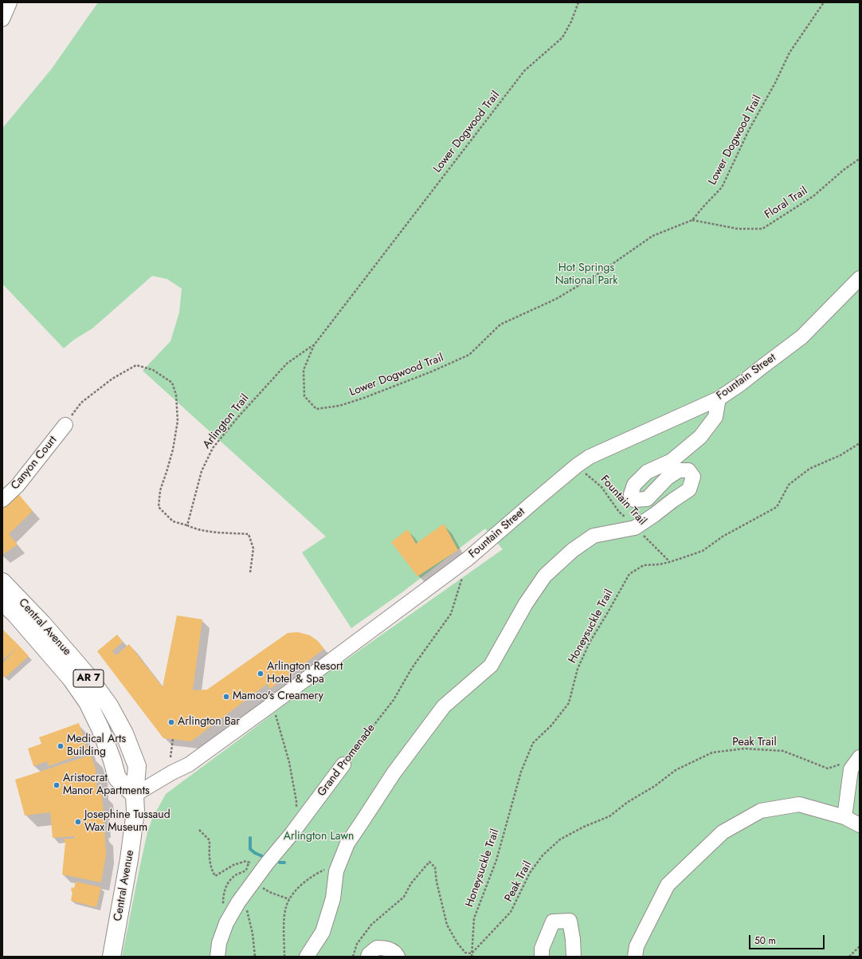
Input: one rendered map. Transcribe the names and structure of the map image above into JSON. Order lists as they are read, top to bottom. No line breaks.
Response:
{"streets":{"main road":["Central Avenue","AR 7"],"street":["Fountain Street","Canyon Court","Grand Promenade"],"path":["Lower Dogwood Trail","Floral Trail","Arlington Trail","Fountain Trail","Honeysuckle Trail","Peak Trail"]},"crossings":[["Lower Dogwood Trail","Floral Trail"],["Lower Dogwood Trail","Arlington Trail"],["Fountain Street","Fountain Trail"],["Fountain Street","Central Avenue"],["Fountain Street","Grand Promenade"],["Fountain Trail","Honeysuckle Trail"],["Honeysuckle Trail","Peak Trail"]],"parks":["Hot Springs National Park","Arlington Lawn"],"places":["Arlington Resort Hotel & Spa","Mamoo's Creamery","Arlington Bar","Medical Arts Building","Aristocrat Manor Apartments","Josephine Tussaud Wax Museum"],"scale_bar":"50 m"}
